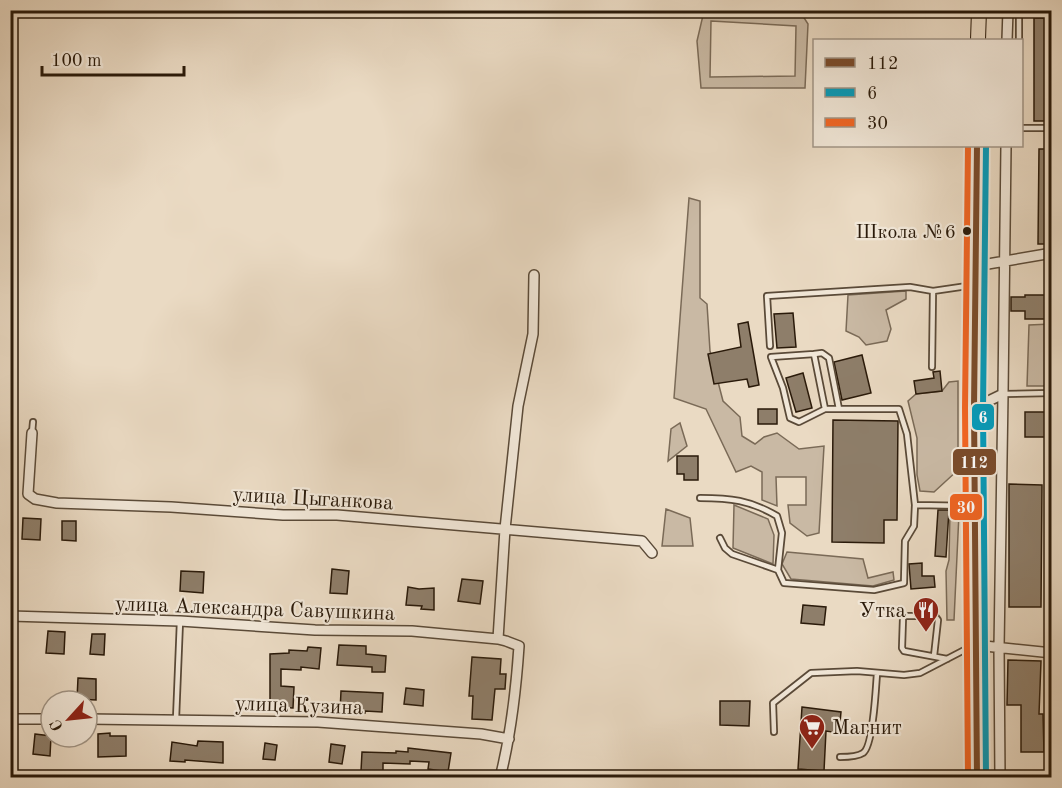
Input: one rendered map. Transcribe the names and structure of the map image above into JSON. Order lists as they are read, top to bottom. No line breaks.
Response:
{"streets":{"street":["улица Цыганкова","улица Александра Савушкина","улица Кузина"]},"places":{"other":["Школа №6"],"restaurant":["Утка"],"supermarket":["Магнит"]},"lines":["transit line 112","transit line 6","transit line 30"],"legend":["112","6","30"],"scale_bar":"100 m","north":"bottom left"}
